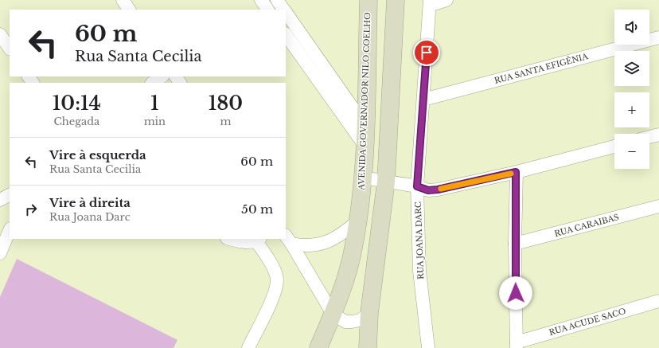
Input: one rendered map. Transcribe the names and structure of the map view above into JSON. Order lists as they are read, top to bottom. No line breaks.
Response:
{"streets":{"main road":["AVENIDA GOVERNADOR NILO COELHO"],"street":["RUA SANTA EFIGÊNIA","RUA CARAIBAS","RUA JOANA DARC","RUA ACUDE SACO"]},"crossings":[["RUA SANTA EFIGÊNIA","RUA JOANA DARC"]],"page":{"map_buttons":["+","−"],"turn":["60 m","Rua Santa Cecilia"],"eta":["10:14","Chegada","1","min","180","m"],"list":[{"name":"Vire à esquerda","note":"Rua Santa Cecilia","value":"60 m"},{"name":"Vire à direita","note":"Rua Joana Darc","value":"50 m"}]}}
